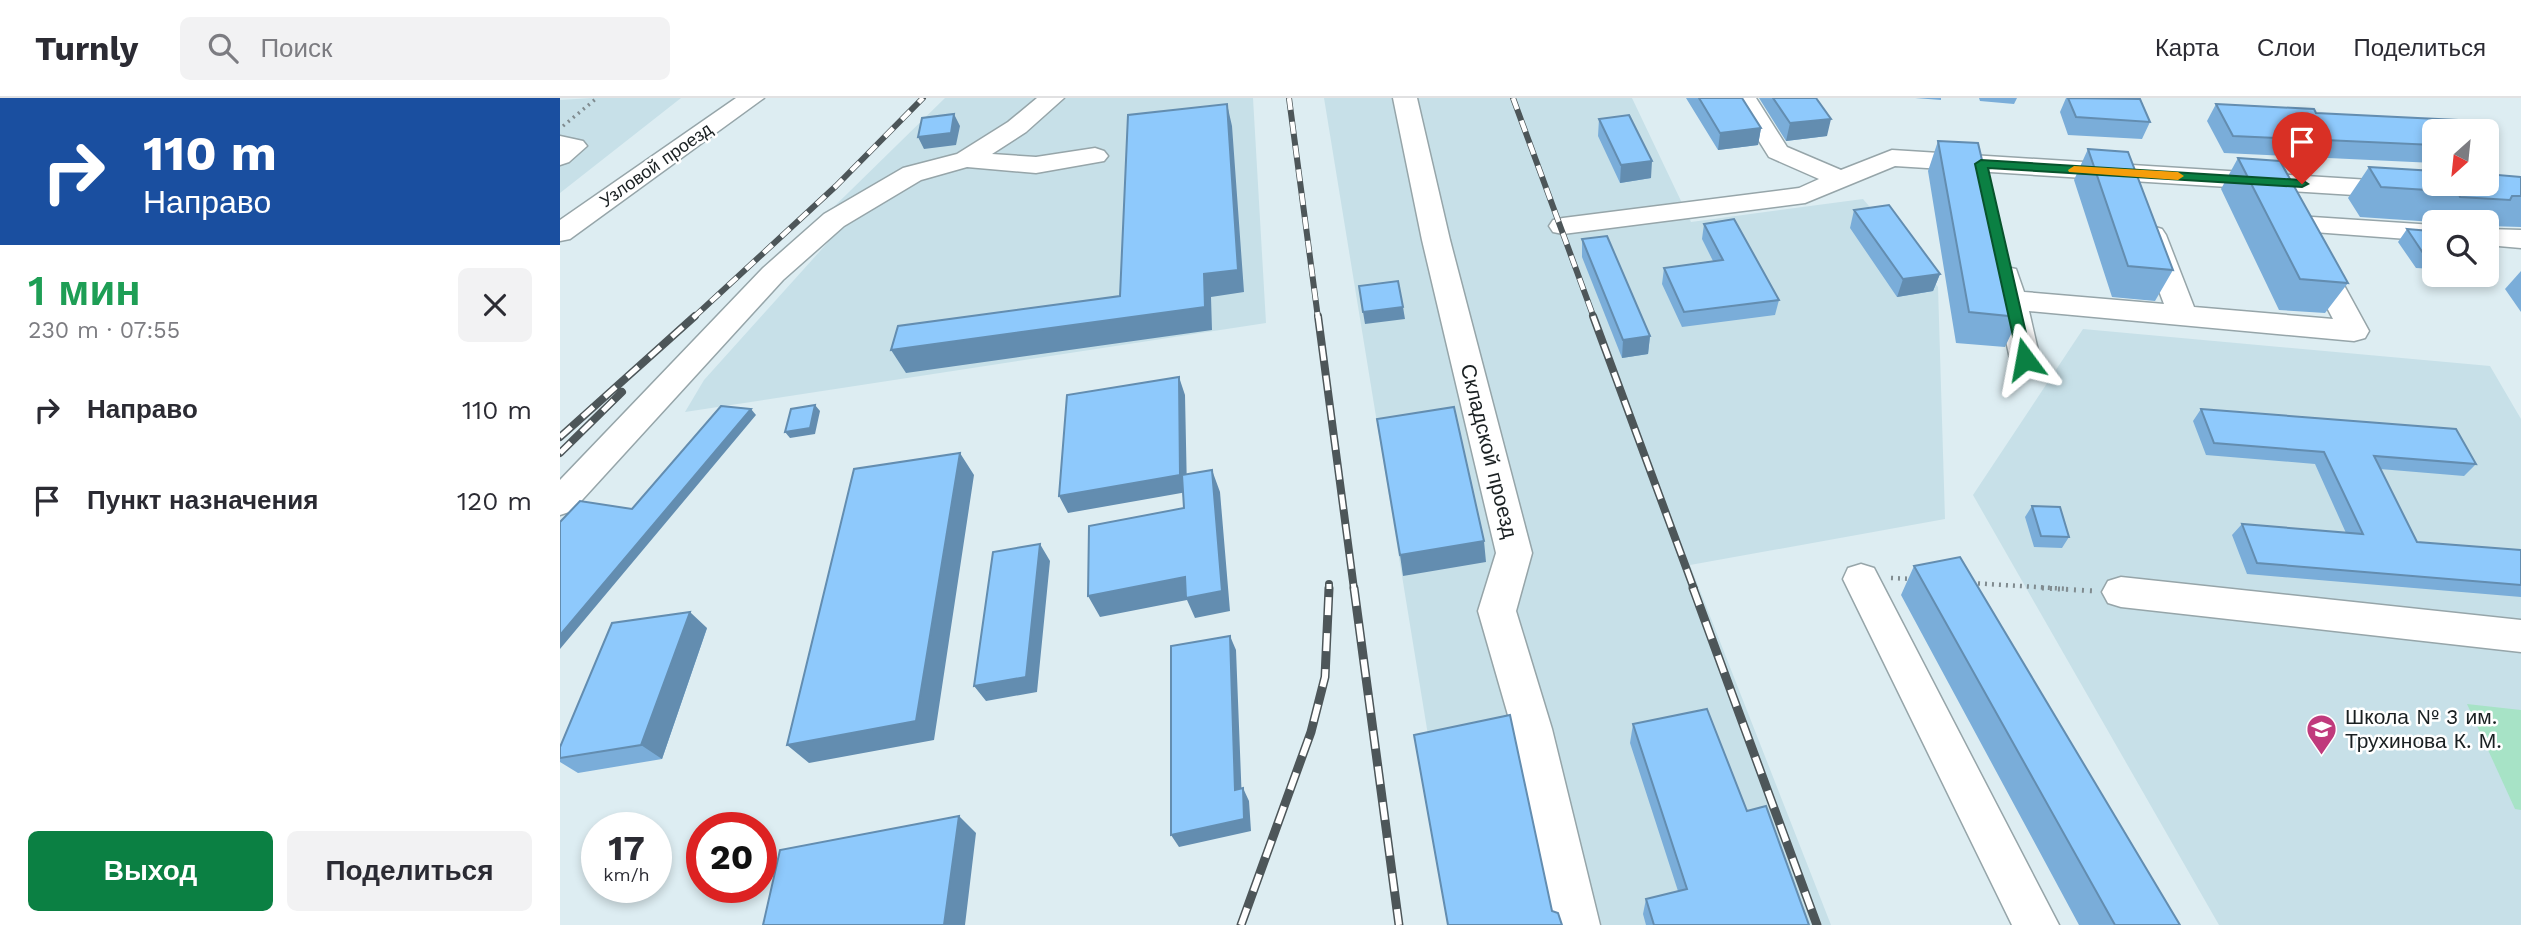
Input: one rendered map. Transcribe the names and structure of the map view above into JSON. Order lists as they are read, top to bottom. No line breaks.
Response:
{"streets":{"street":["Узловой проезд","Складской проезд"]},"places":{"school or university":["Школа № 3 им. Трухинова К. М."]},"north":"bottom left","page":{"header":"Turnly","search":"Поиск","nav":["Карта","Слои","Поделиться"],"turn":["110 m","Направо"],"heading":["1 мин","230 m · 07:55"],"list":[{"name":"Направо","value":"110 m"},{"name":"Пункт назначения","value":"120 m"}],"speed":"17 km/h","limit":"20","buttons":["Выход","Поделиться"]}}
